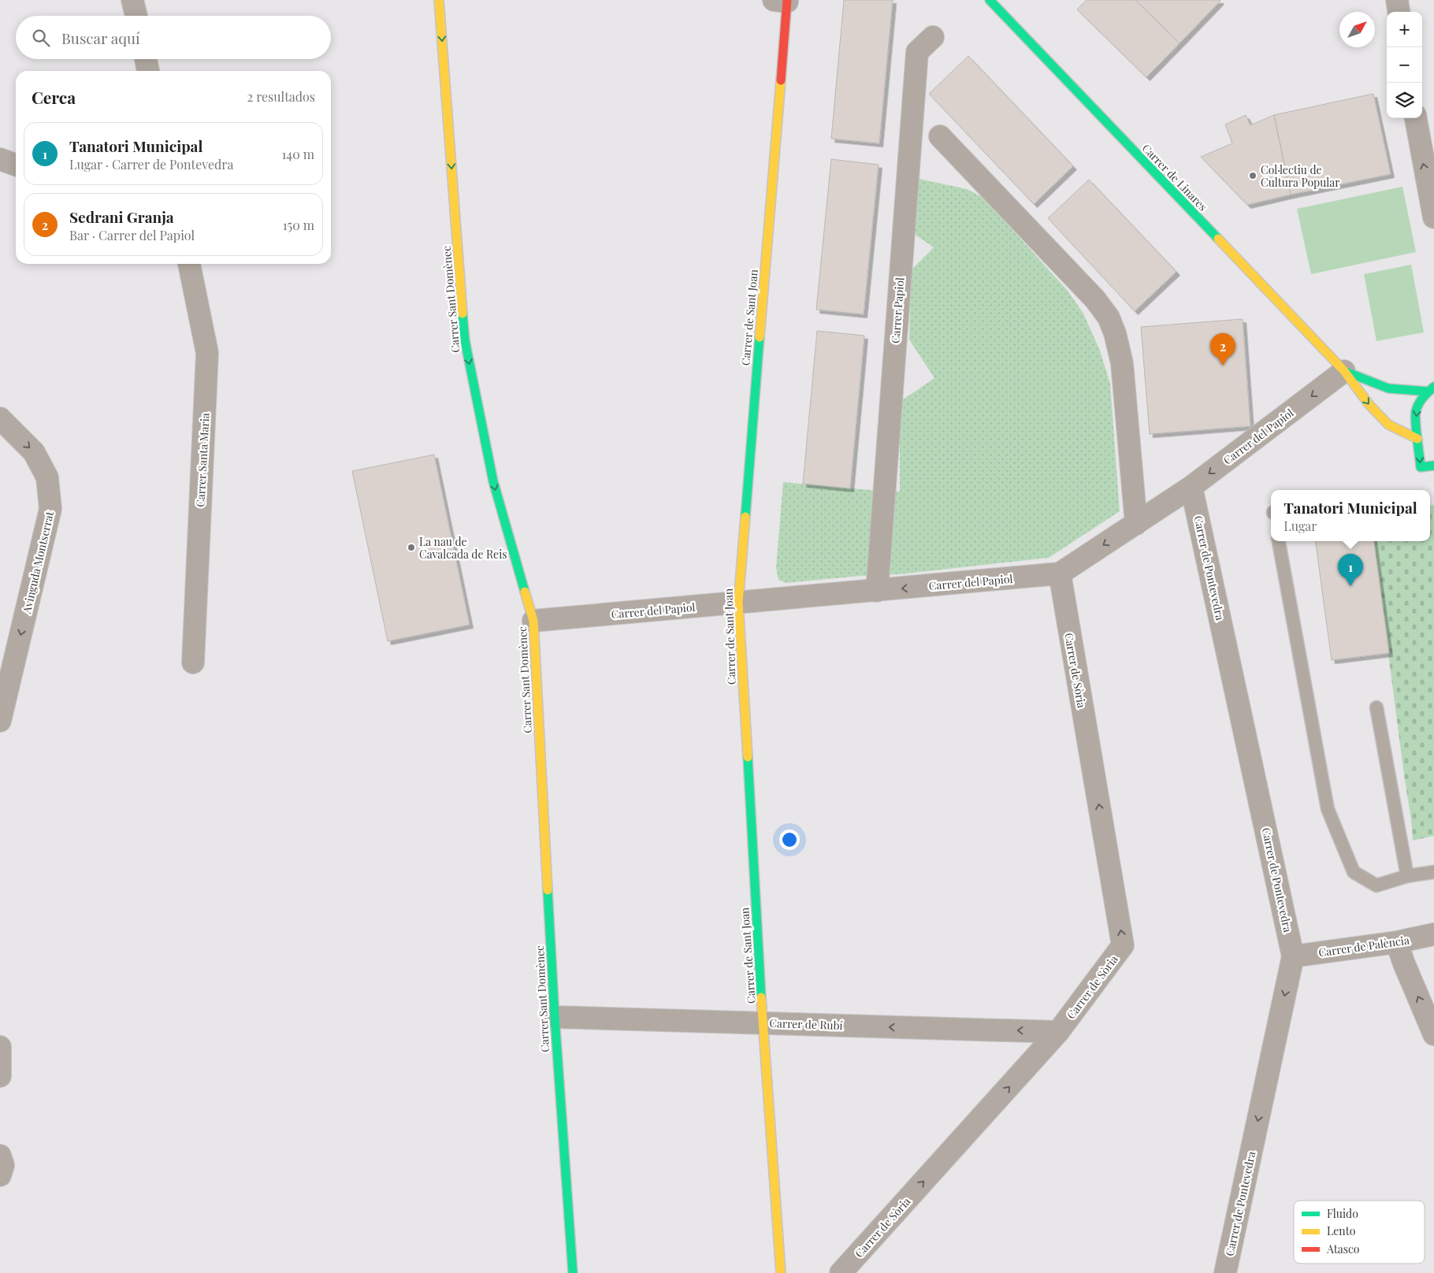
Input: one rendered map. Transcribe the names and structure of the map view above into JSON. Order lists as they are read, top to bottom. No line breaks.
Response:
{"streets":{"street":["Carrer de Linares","Carrer Sant Domènec","Carrer Papiol","Carrer de Sant Joan","Carrer del Papiol","Carrer Santa Maria","Avinguda Montserrat","Carrer de Pontevedra","Carrer de Sòria","Carrer de Palència","Carrer de Rubí"]},"crossings":[["Carrer de Linares","Carrer del Papiol"],["Carrer Sant Domènec","Carrer del Papiol"],["Carrer Sant Domènec","Carrer de Rubí"],["Carrer Papiol","Carrer del Papiol"],["Carrer de Sant Joan","Carrer del Papiol"],["Carrer de Sant Joan","Carrer de Rubí"],["Carrer del Papiol","Carrer de Pontevedra"],["Carrer del Papiol","Carrer de Sòria"],["Carrer de Pontevedra","Carrer de Palència"],["Carrer de Sòria","Carrer de Rubí"]],"one_way":["Carrer Sant Domènec","Carrer del Papiol","Avinguda Montserrat","Carrer de Pontevedra","Carrer de Sòria","Carrer de Rubí"],"places":["Col·lectiu de Cultura Popular","La nau de Cavalcada de Reis"],"legend":["Fluido","Lento","Atasco"],"north":"top right","page":{"map_buttons":["+","−"],"search":"Buscar aquí","heading":["Cerca","2 resultados"],"list":[{"mark":"1","name":"Tanatori Municipal","note":"Lugar · Carrer de Pontevedra","value":"140 m"},{"mark":"2","name":"Sedrani Granja","note":"Bar · Carrer del Papiol","value":"150 m"}],"pins":["2","1"],"popup":["Tanatori Municipal","Lugar"]}}
